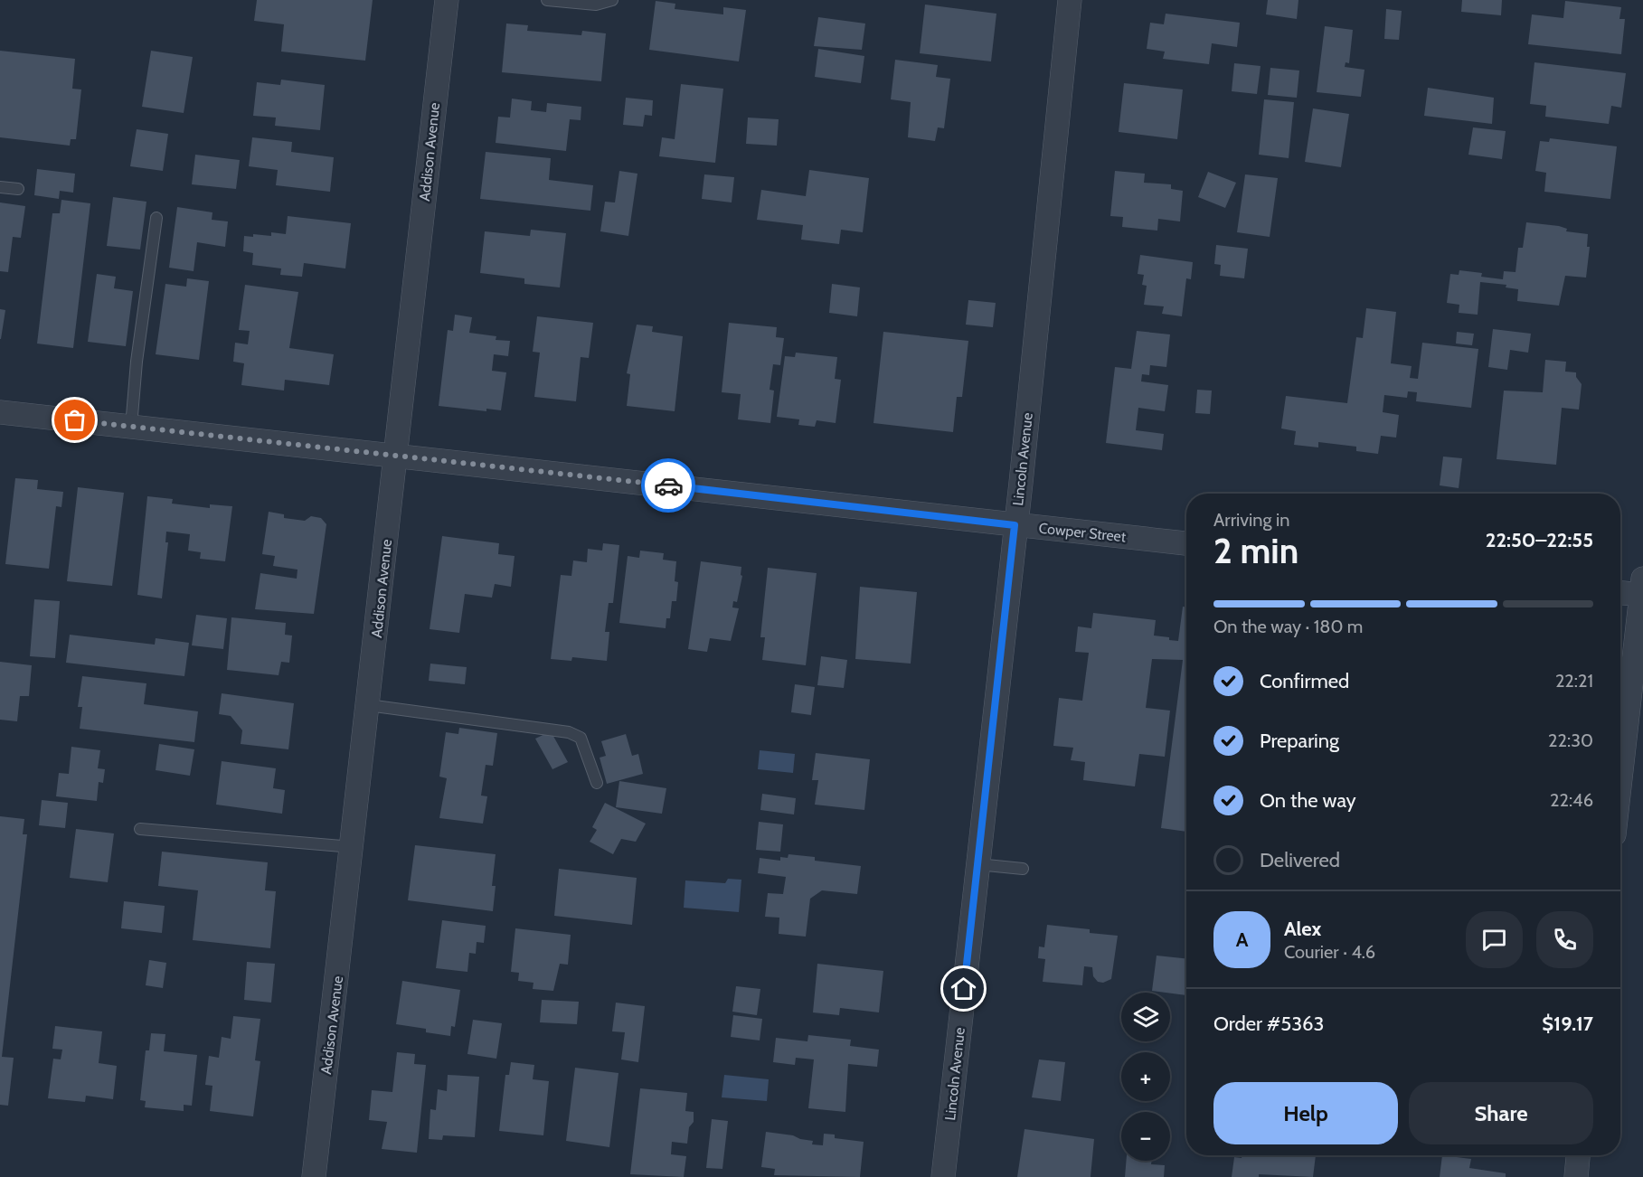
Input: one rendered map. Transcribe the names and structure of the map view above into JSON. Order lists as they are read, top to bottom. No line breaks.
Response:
{"streets":{"street":["Addison Avenue","Lincoln Avenue","Cowper Street"]},"crossings":[["Addison Avenue","Cowper Street"],["Lincoln Avenue","Cowper Street"]],"page":{"heading":["2 min","Arriving in","22:50–22:55"],"panel":["Alex","Courier · 4.6","Order #5363","$19.17"],"bar":"On the way · 180 m","list":[["Confirmed","22:21"],["Preparing","22:30"],["On the way","22:46"],"Delivered"],"round":"A","map_buttons":["+","−"],"buttons":["Help","Share"]}}
